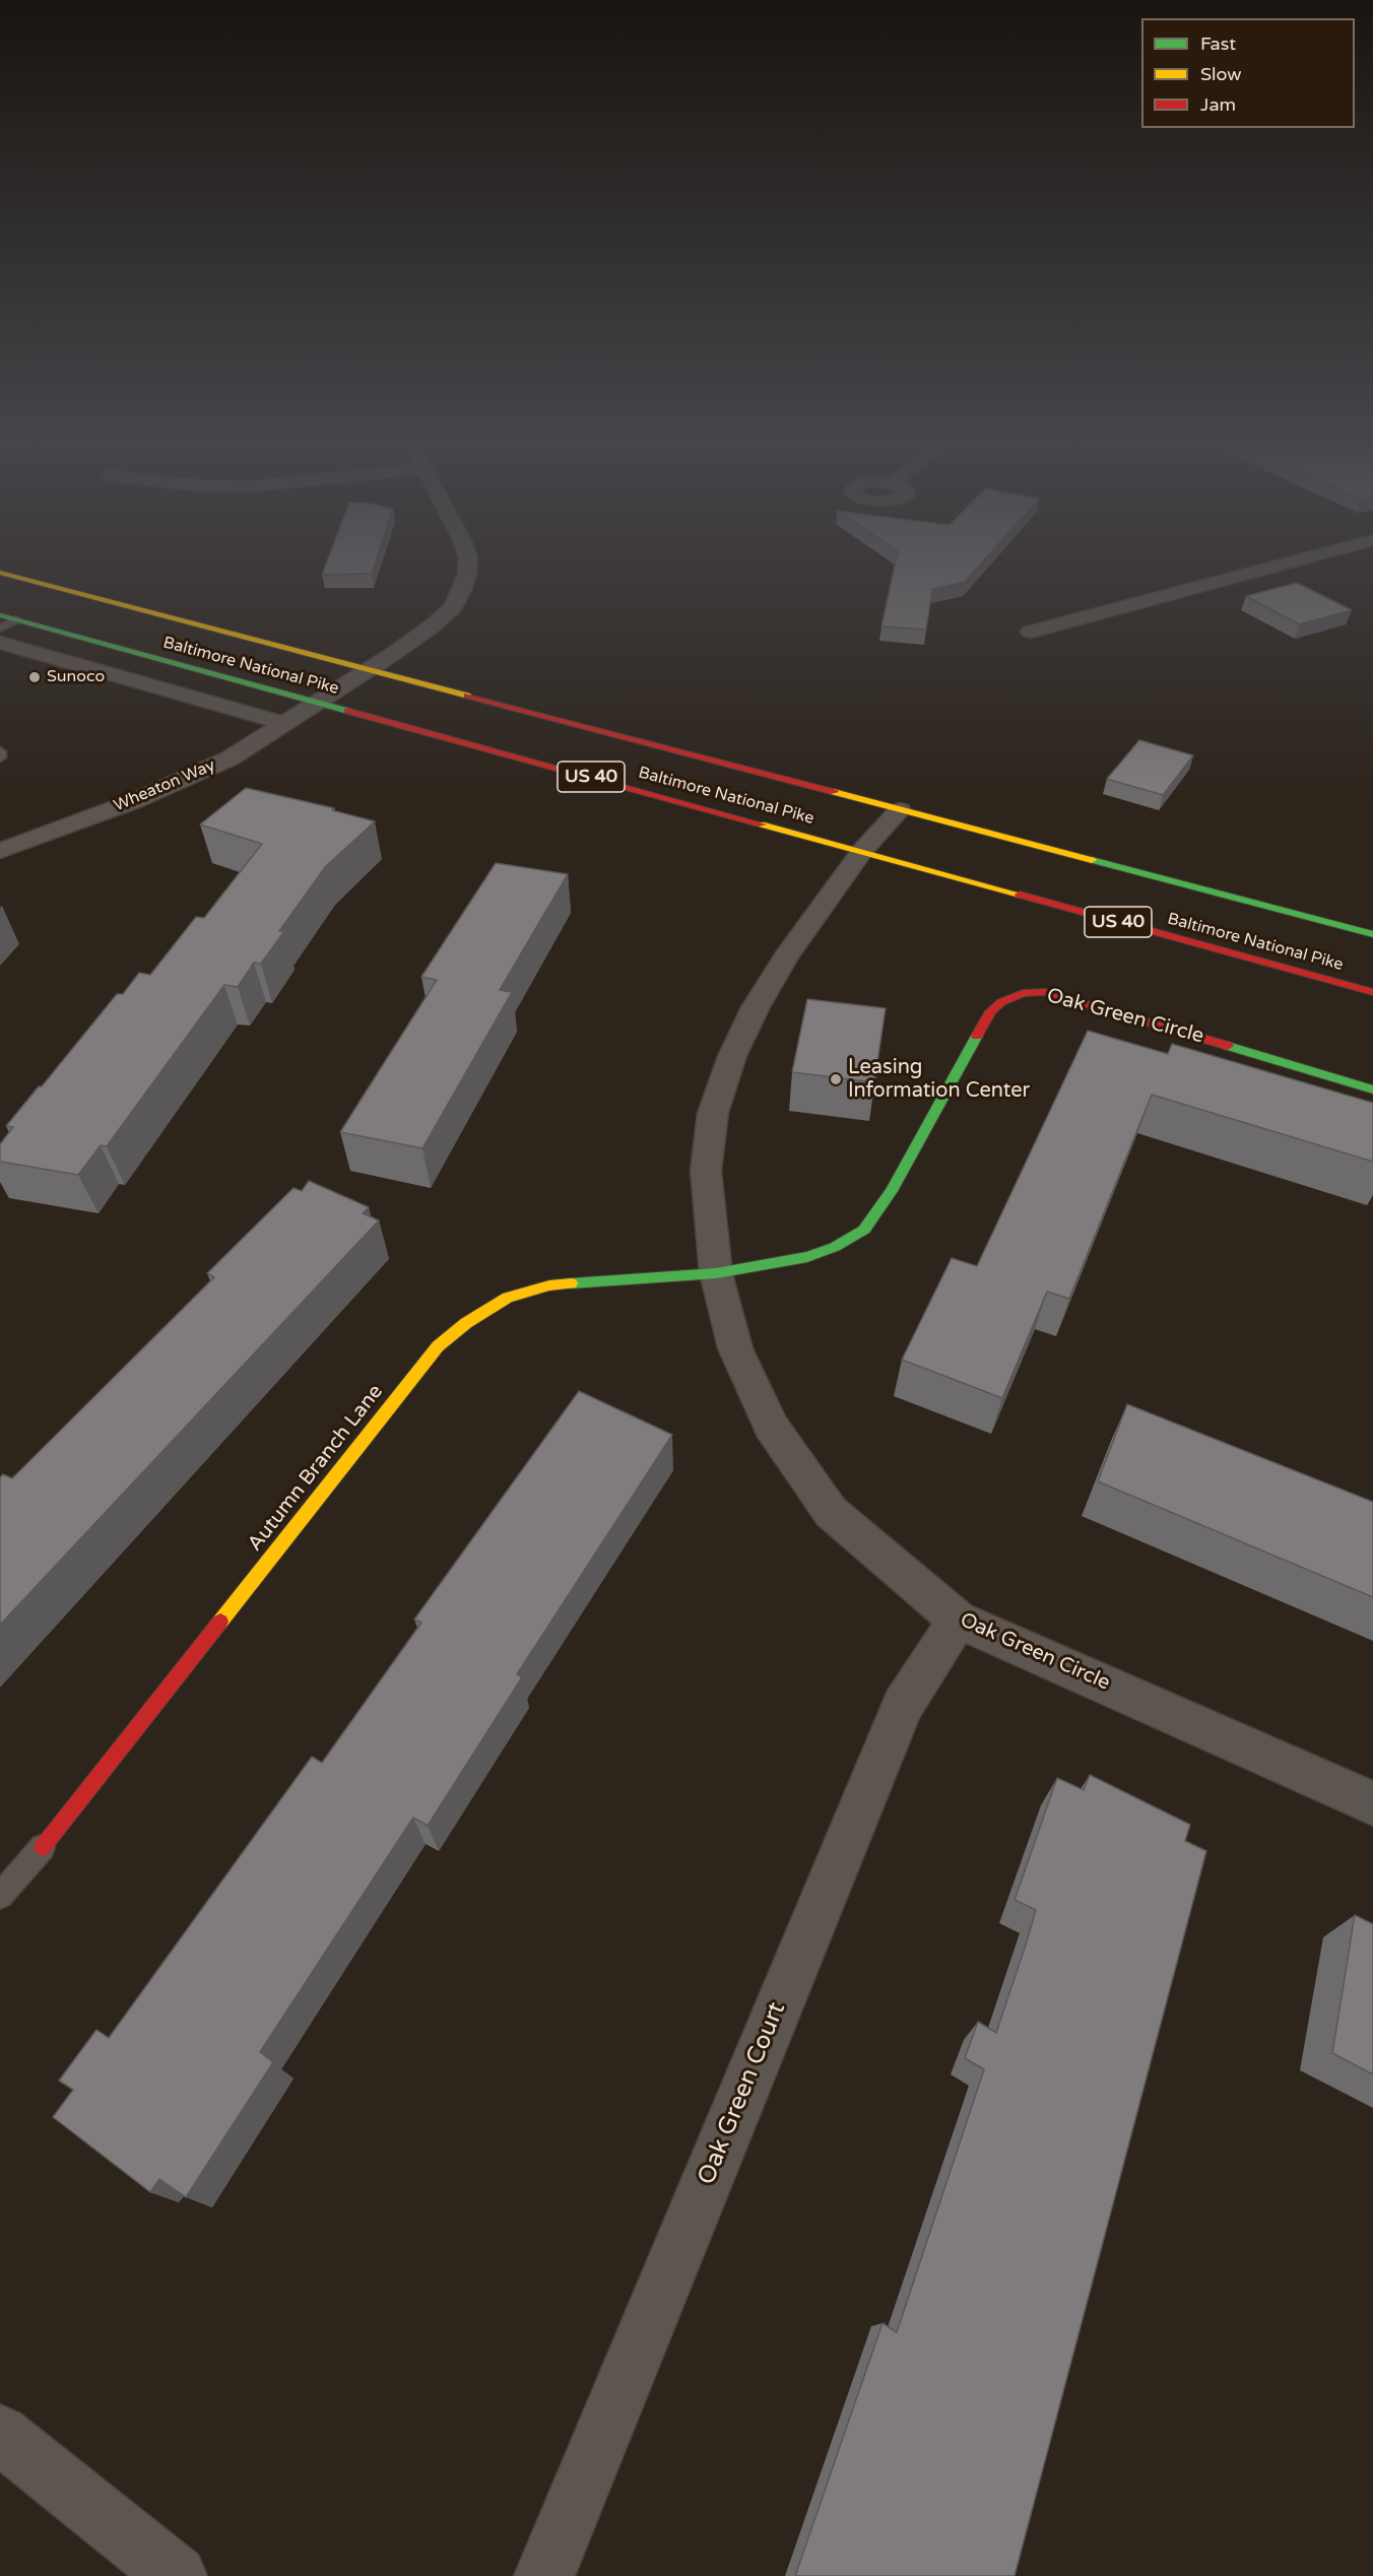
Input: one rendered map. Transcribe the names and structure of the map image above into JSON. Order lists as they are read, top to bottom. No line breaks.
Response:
{"streets":{"main road":["Baltimore National Pike","US 40","Oak Green Circle","Autumn Branch Lane"],"street":["Wheaton Way","Oak Green Court"]},"crossings":[["Baltimore National Pike","Wheaton Way"],["Baltimore National Pike","Oak Green Circle"],["Oak Green Circle","Autumn Branch Lane"],["Oak Green Circle","Oak Green Court"]],"places":["Sunoco","Leasing Information Center"],"legend":["Fast","Slow","Jam"]}
